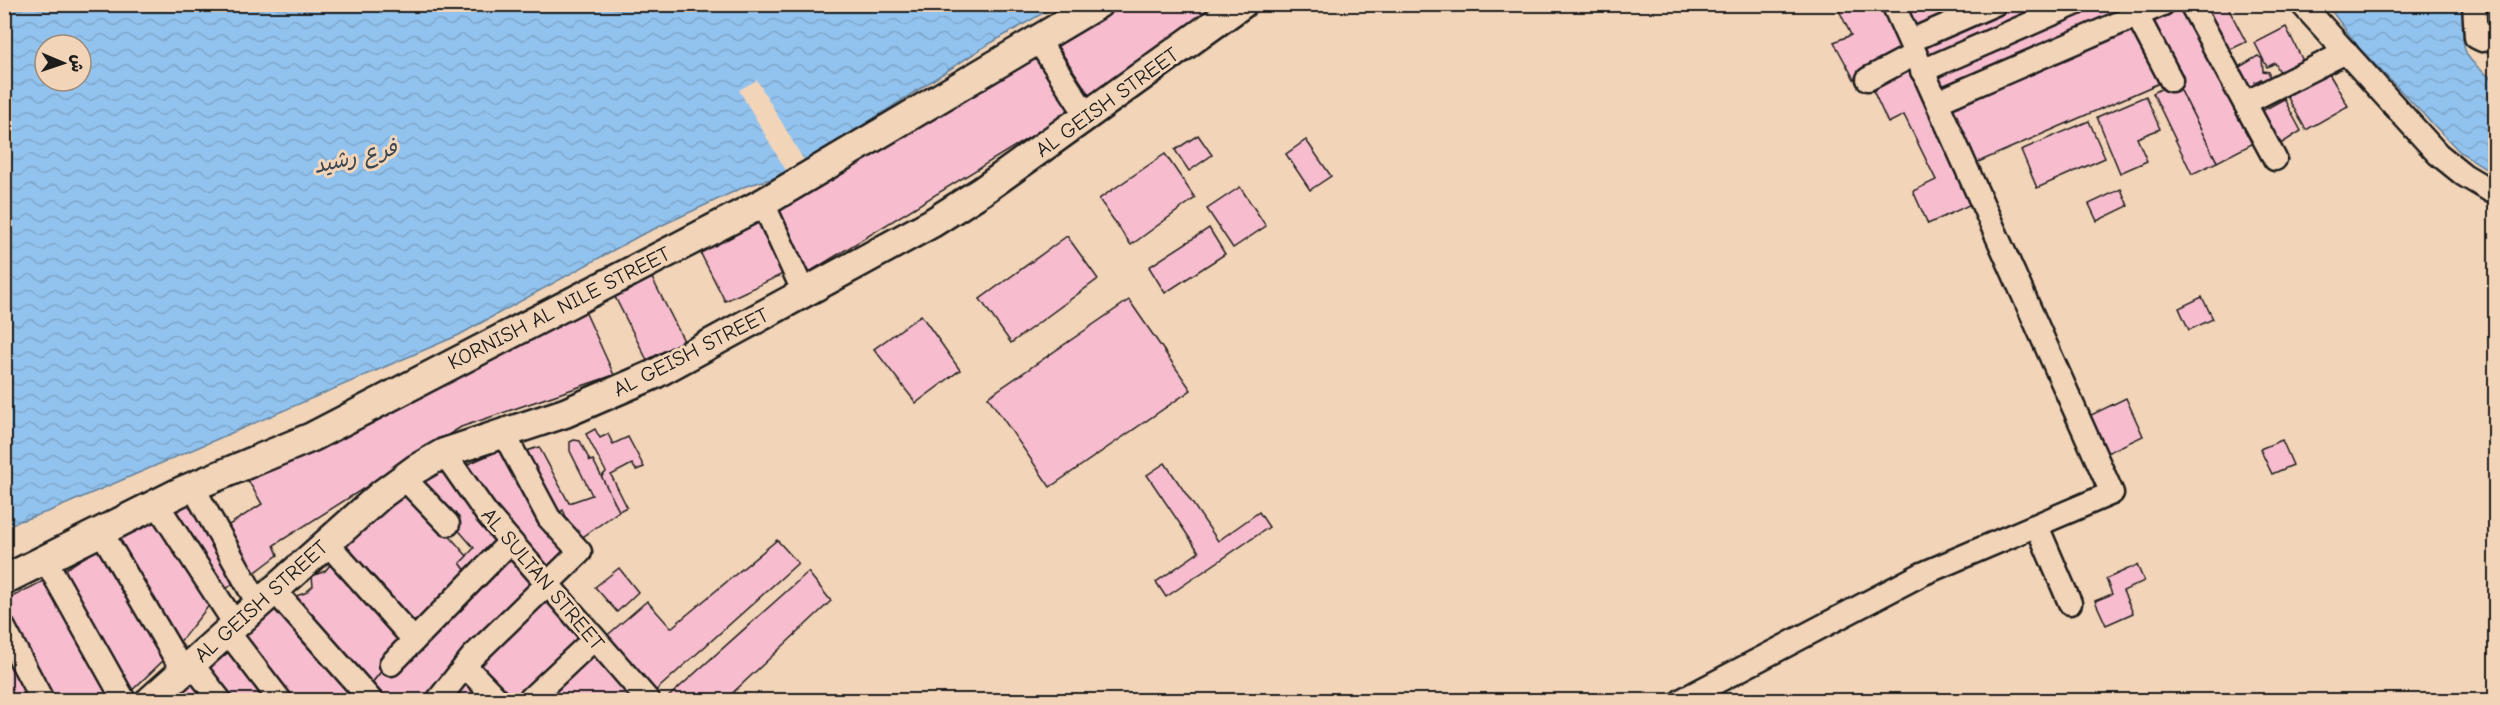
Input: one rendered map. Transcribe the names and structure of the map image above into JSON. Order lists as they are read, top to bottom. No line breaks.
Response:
{"streets":{"main road":["AL GEISH STREET","KORNISH AL NILE STREET"],"street":["AL SULTAN STREET"]},"crossings":[["AL GEISH STREET","AL SULTAN STREET"]],"water":["فرع رشيد"],"north":"right"}
